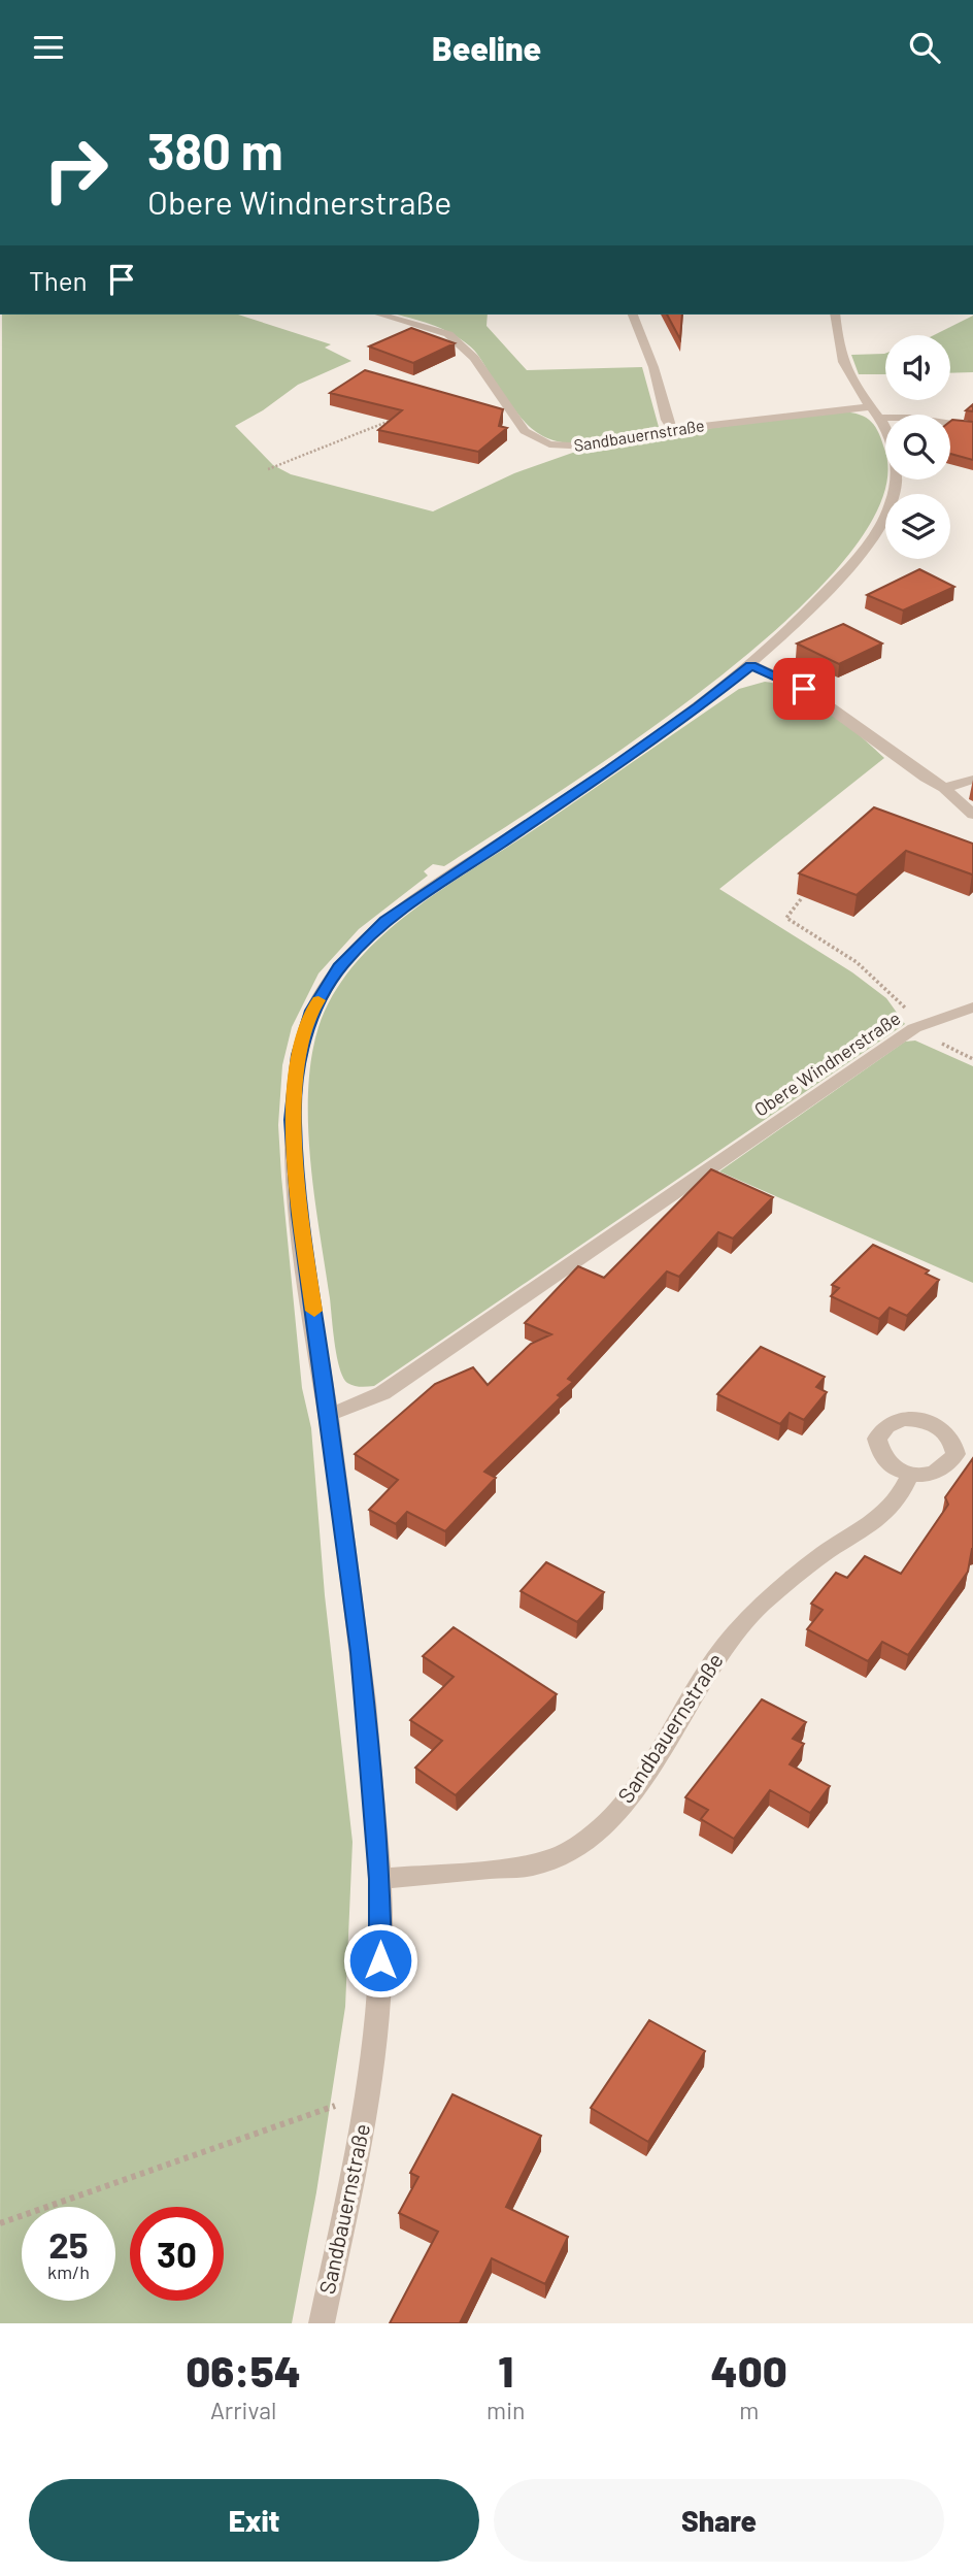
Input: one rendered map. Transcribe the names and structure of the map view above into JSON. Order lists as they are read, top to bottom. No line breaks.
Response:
{"streets":{"street":["Sandbauernstraße","Obere Windnerstraße"]},"crossings":[["Sandbauernstraße","Obere Windnerstraße"]],"page":{"header":"Beeline","turn":["380 m","Obere Windnerstraße"],"then":"Then","speed":"25 km/h","limit":"30","eta":["06:54","Arrival","1","min","400","m"],"buttons":["Exit","Share"]}}
